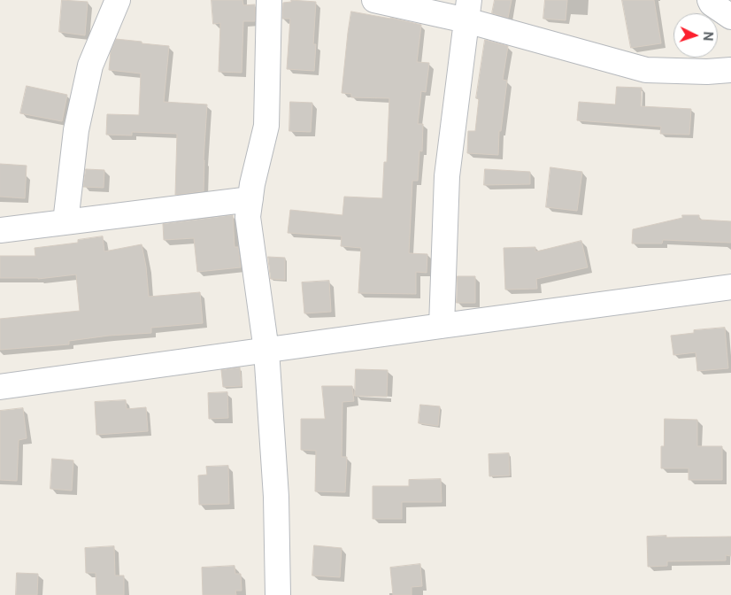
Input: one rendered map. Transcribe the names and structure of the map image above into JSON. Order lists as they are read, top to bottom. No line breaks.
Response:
{"north":"right"}
